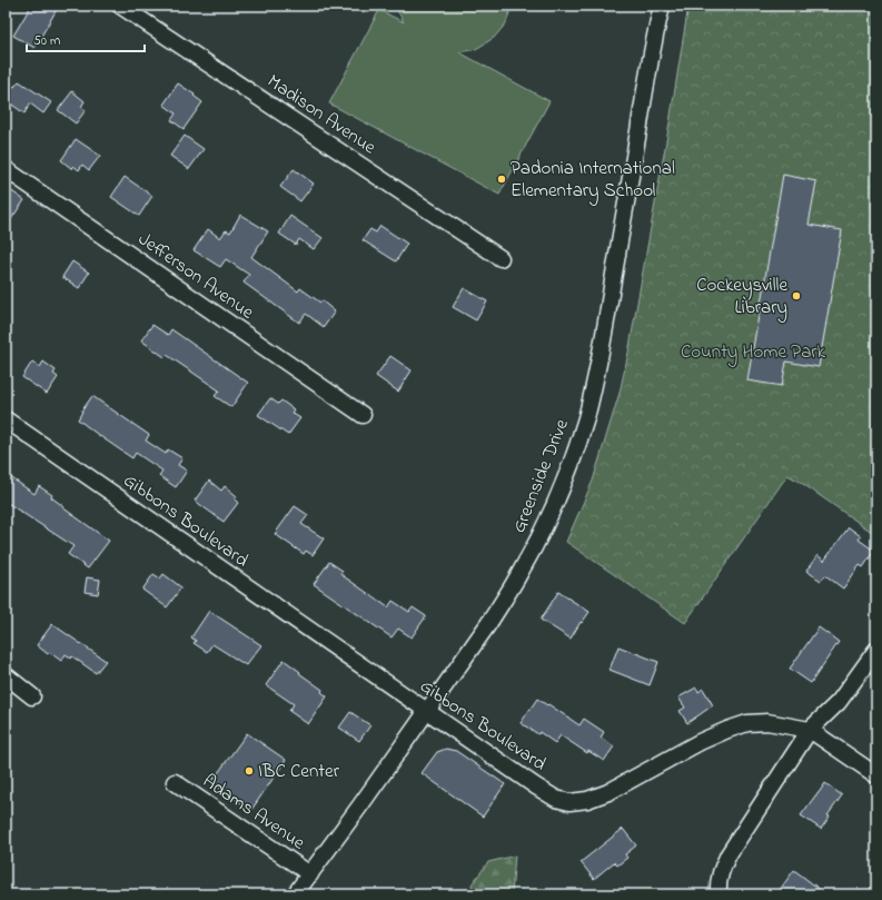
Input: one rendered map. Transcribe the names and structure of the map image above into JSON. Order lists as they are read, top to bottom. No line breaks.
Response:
{"streets":{"street":["Madison Avenue","Jefferson Avenue","Greenside Drive","Gibbons Boulevard","Adams Avenue"]},"crossings":[["Greenside Drive","Gibbons Boulevard"],["Greenside Drive","Adams Avenue"]],"parks":["County Home Park"],"places":["Padonia International Elementary School","Cockeysville Library","IBC Center"],"scale_bar":"50 m"}
